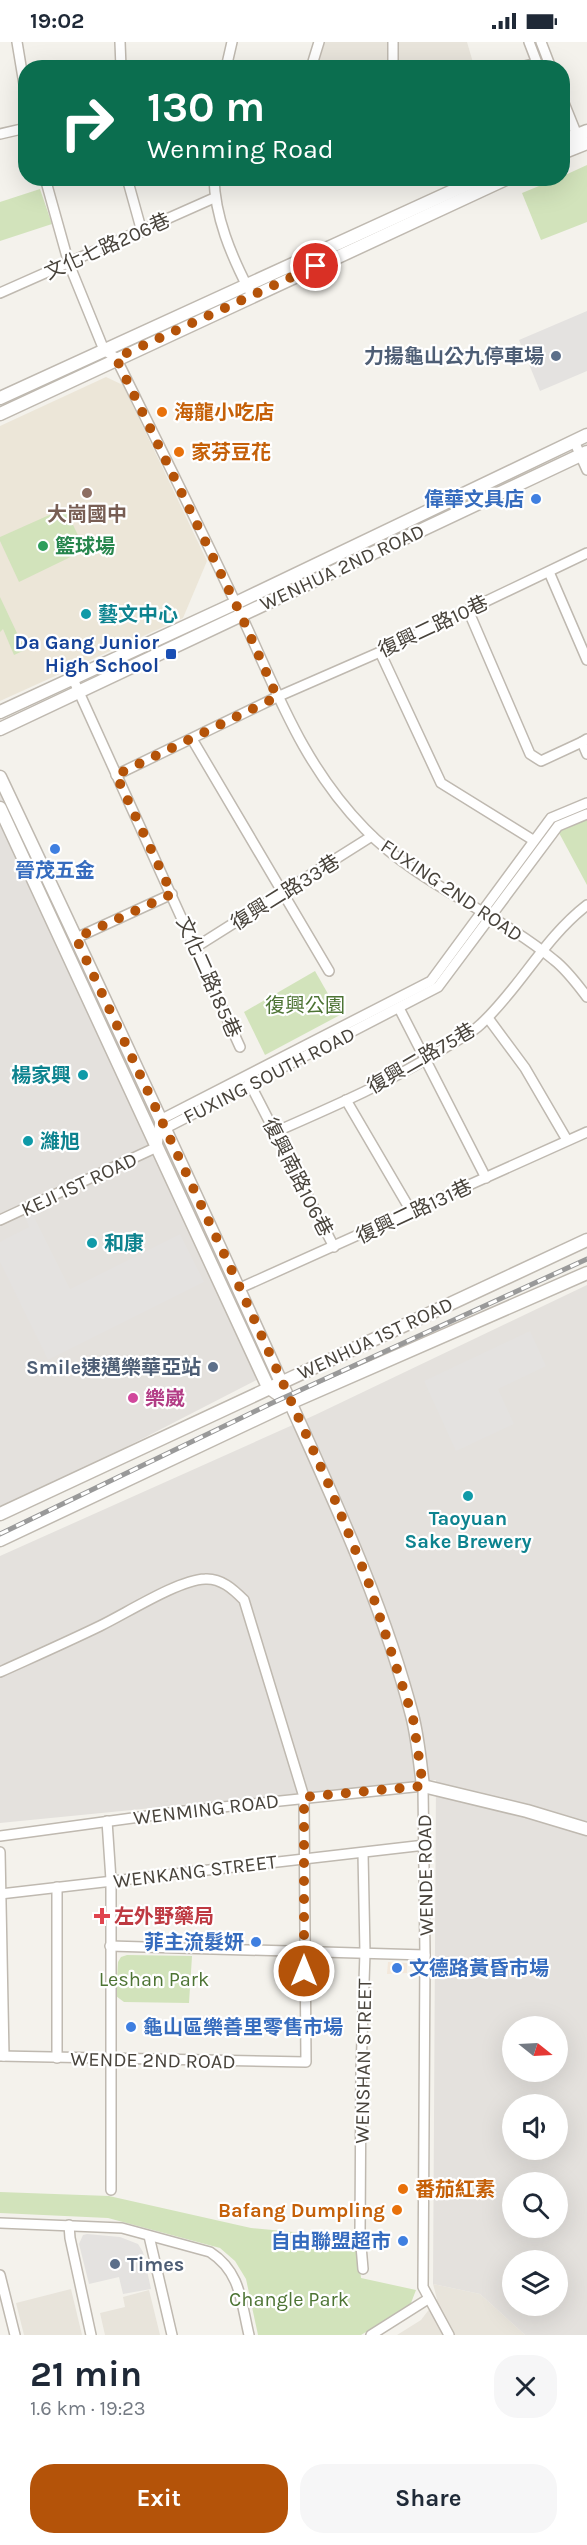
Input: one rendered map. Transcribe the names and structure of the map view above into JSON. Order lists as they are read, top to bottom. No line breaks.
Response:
{"streets":{"street":["文化七路206巷","WENHUA 2ND ROAD","復興二路10巷","FUXING 2ND ROAD","復興二路33巷","文化二路185巷","復興二路75巷","FUXING SOUTH ROAD","復興南路106巷","KEJI 1ST ROAD","復興二路131巷","WENHUA 1ST ROAD","WENMING ROAD","WENKANG STREET","WENDE ROAD","WENDE 2ND ROAD","WENSHAN STREET"]},"crossings":[["WENHUA 2ND ROAD","FUXING 2ND ROAD"],["WENHUA 2ND ROAD","文化二路185巷"],["復興二路10巷","FUXING 2ND ROAD"],["復興二路10巷","文化二路185巷"],["FUXING 2ND ROAD","復興二路33巷"],["FUXING 2ND ROAD","復興二路75巷"],["FUXING 2ND ROAD","FUXING SOUTH ROAD"],["復興二路33巷","文化二路185巷"],["復興二路75巷","復興南路106巷"],["FUXING SOUTH ROAD","復興南路106巷"],["FUXING SOUTH ROAD","KEJI 1ST ROAD"],["FUXING SOUTH ROAD","WENDE ROAD"],["復興南路106巷","復興二路131巷"],["復興二路131巷","WENDE ROAD"],["WENHUA 1ST ROAD","WENDE ROAD"],["WENMING ROAD","WENDE ROAD"],["WENKANG STREET","WENDE ROAD"],["WENKANG STREET","WENSHAN STREET"]],"parks":["復興公園","Leshan Park","Changle Park"],"places":{"other":["力揚龜山公九停車場","海龍小吃店","家芬豆花","大崗國中","偉華文具店","籃球場","藝文中心","晉茂五金","楊家興","濰旭","和康","Smile速邁樂華亞站","樂崴","Taoyuan Sake Brewery","菲主流髮妍","文德路黃昏市場","龜山區樂善里零售市場","番茄紅素","Bafang Dumpling","自由聯盟超市","Times"],"transit":["Da Gang Junior High School"],"health":["左外野藥局"]},"north":"right","page":{"status":"19:02","turn":["130 m","Wenming Road"],"heading":["21 min","1.6 km · 19:23"],"buttons":["Exit","Share"]}}
